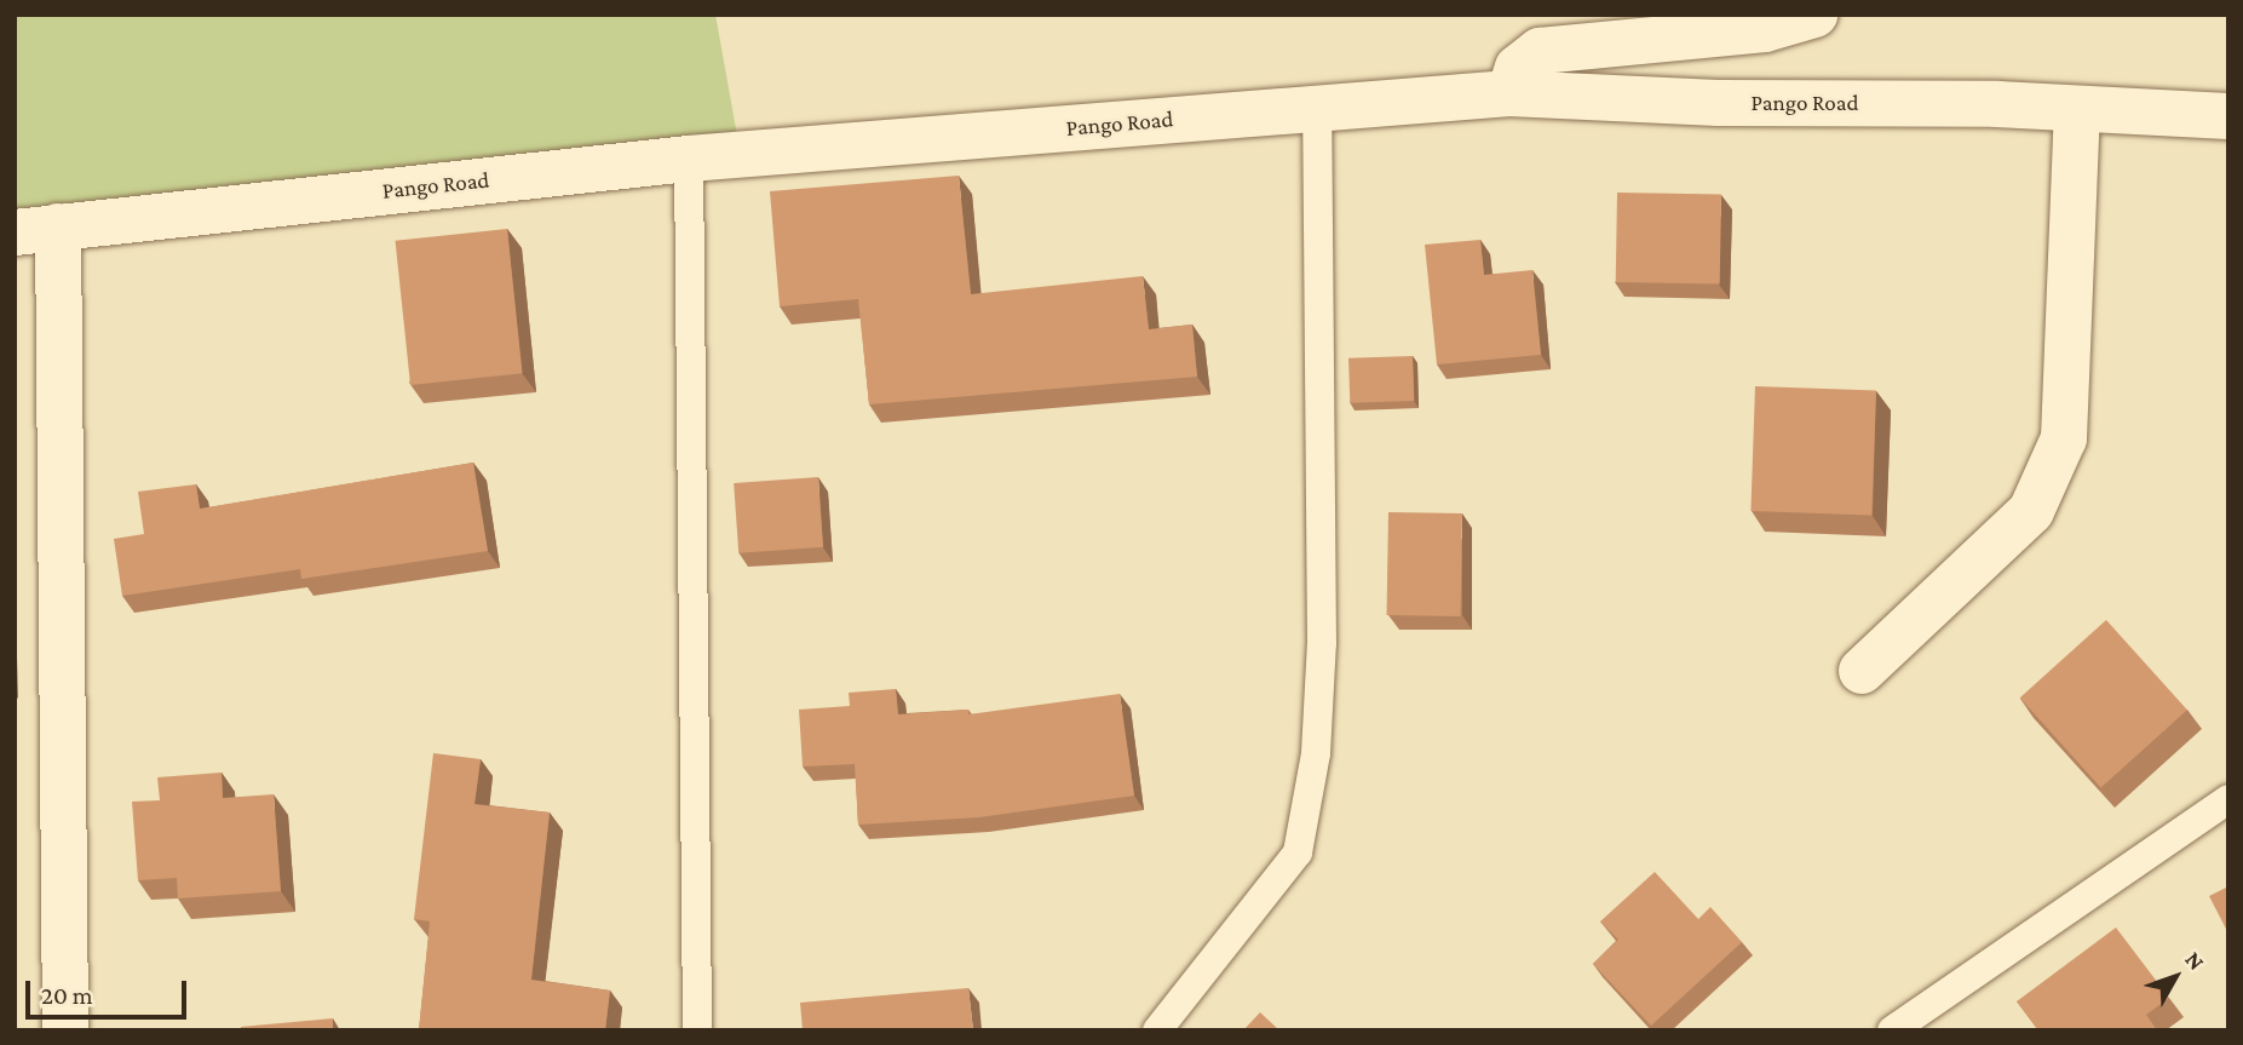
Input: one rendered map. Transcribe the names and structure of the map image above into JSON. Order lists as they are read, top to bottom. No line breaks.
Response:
{"streets":{"street":["Pango Road"]},"scale_bar":"20 m","north":"top right"}
